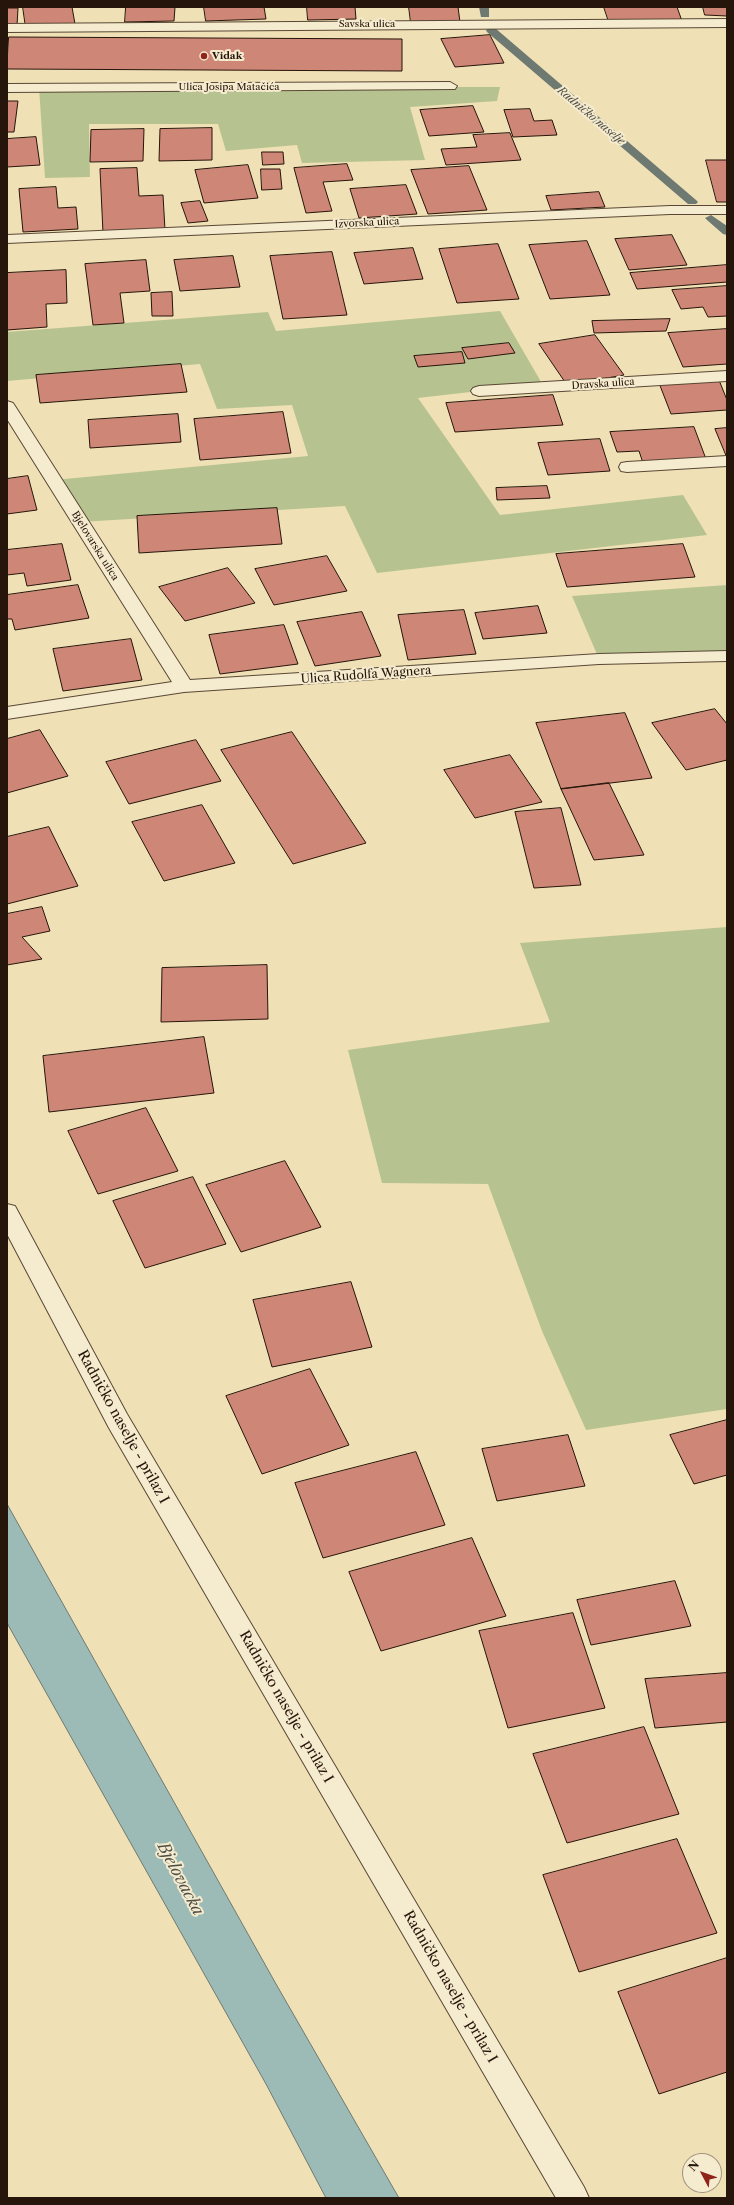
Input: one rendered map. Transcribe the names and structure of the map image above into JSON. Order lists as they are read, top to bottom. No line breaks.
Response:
{"streets":{"street":["Savska ulica","Ulica Josipa Matačića","Izvorska ulica","Dravska ulica","Bjelovarska ulica","Ulica Rudolfa Wagnera","Radničko naselje - prilaz I"]},"crossings":[["Bjelovarska ulica","Ulica Rudolfa Wagnera"]],"water":["Radničko naselje","Bjelovacka"],"places":["Vidak"],"north":"top left"}
